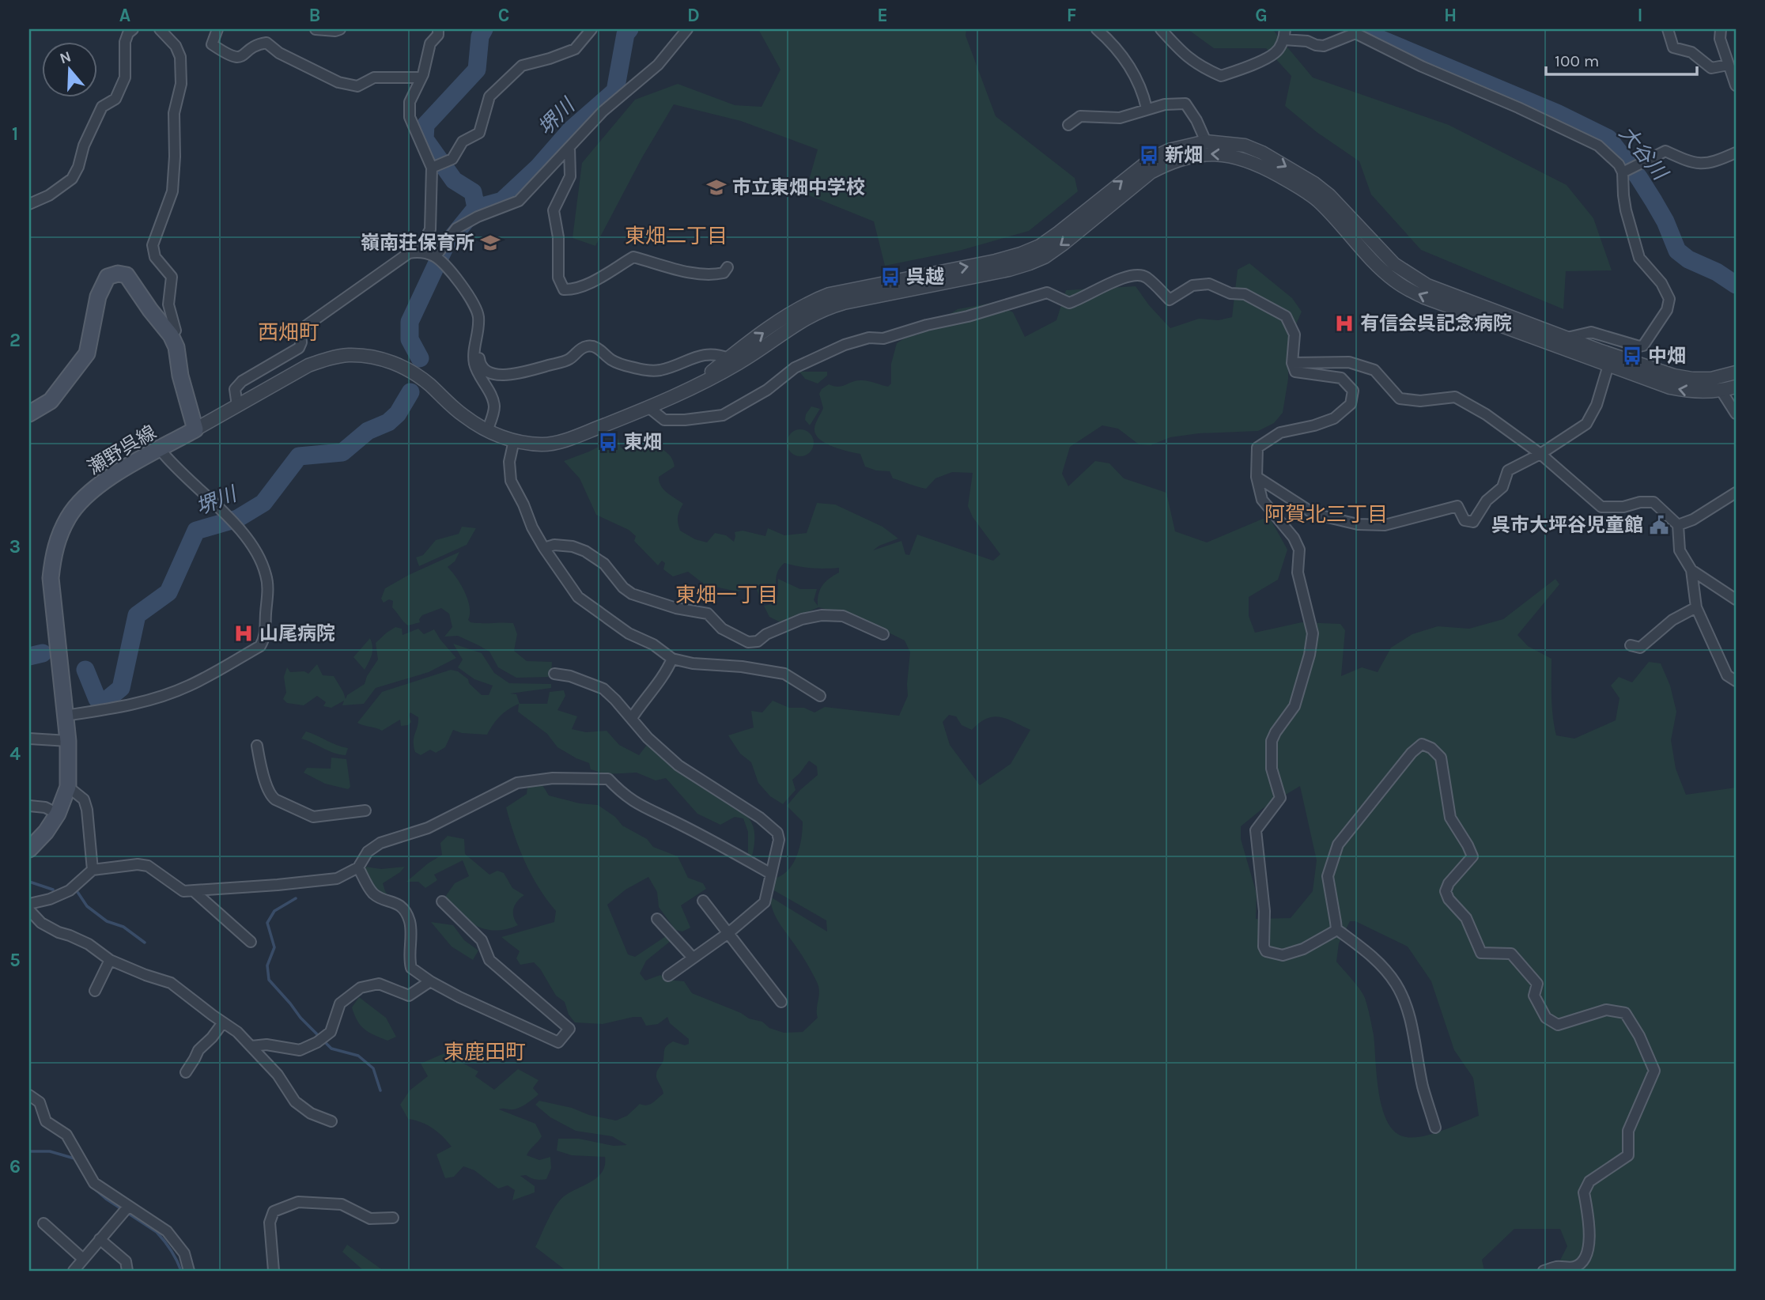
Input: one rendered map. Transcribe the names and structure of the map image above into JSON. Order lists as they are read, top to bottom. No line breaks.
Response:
{"streets":{"main road":["瀬野呉線"]},"districts":["東畑二丁目","西畑町","阿賀北三丁目","東畑一丁目","東鹿田町"],"water":["堺川","大谷川"],"places":{"bus stop":["新畑","呉越","中畑","東畑"],"school or university":["市立東畑中学校","嶺南荘保育所"],"hospital":["有信会呉記念病院","山尾病院"],"public building":["呉市大坪谷児童館"]},"scale_bar":"100 m","north":"top","grid":{"columns":["A","B","C","D","E","F","G","H","I"],"rows":["1","2","3","4","5","6"]}}
